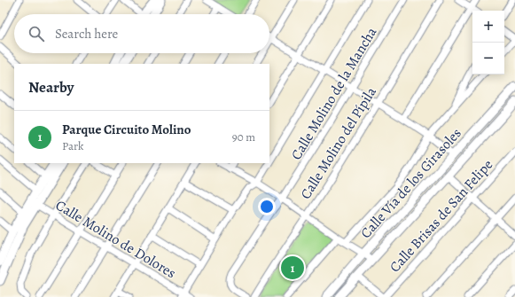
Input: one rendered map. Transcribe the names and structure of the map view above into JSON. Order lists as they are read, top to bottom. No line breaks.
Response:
{"streets":{"street":["Calle Molino de la Mancha","Calle Molino del Pípila","Calle Vía de los Girasoles","Calle Brisas de San Felipe","Calle Molino de Dolores"]},"page":{"map_buttons":["+","−"],"search":"Search here","heading":"Nearby","list":[{"mark":"1","name":"Parque Circuito Molino","note":"Park","value":"90 m"}],"pins":"1"}}
